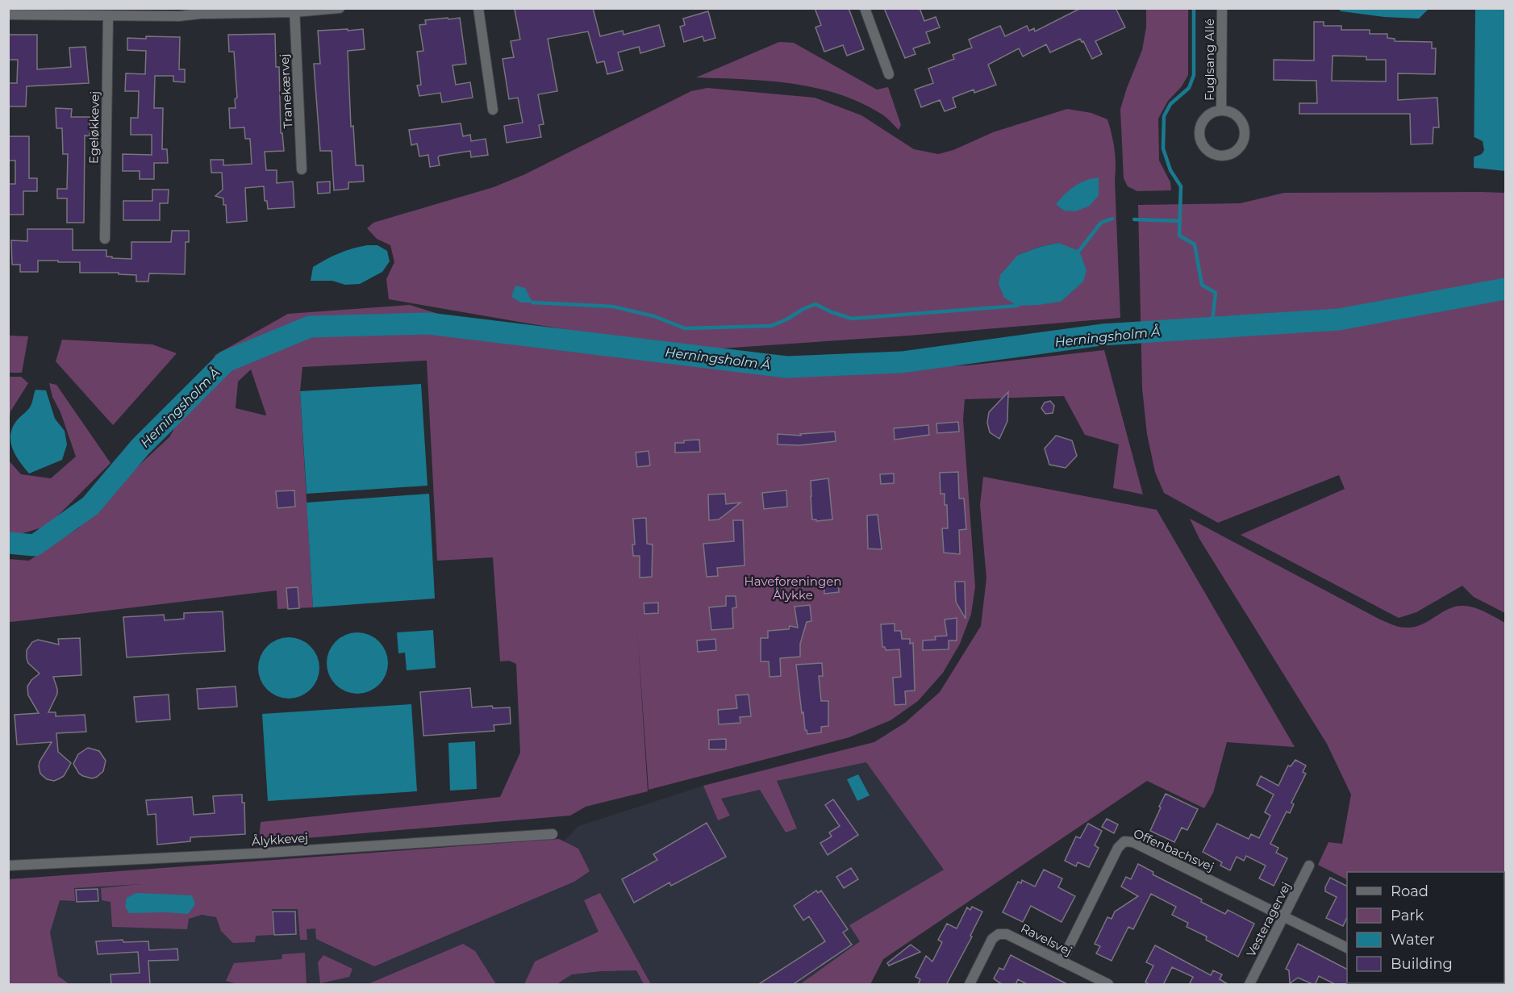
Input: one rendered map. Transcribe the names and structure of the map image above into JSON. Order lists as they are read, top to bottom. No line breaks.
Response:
{"streets":{"street":["Fuglsang Allé","Tranekærvej","Egeløkkevej","Ålykkevej","Offenbachsvej","Vesteragervej","Ravelsvej"]},"crossings":[["Offenbachsvej","Vesteragervej"],["Offenbachsvej","Ravelsvej"]],"water":["Herningsholm Å"],"parks":["Haveforeningen Ålykke"],"legend":["Road","Park","Water","Building"]}
